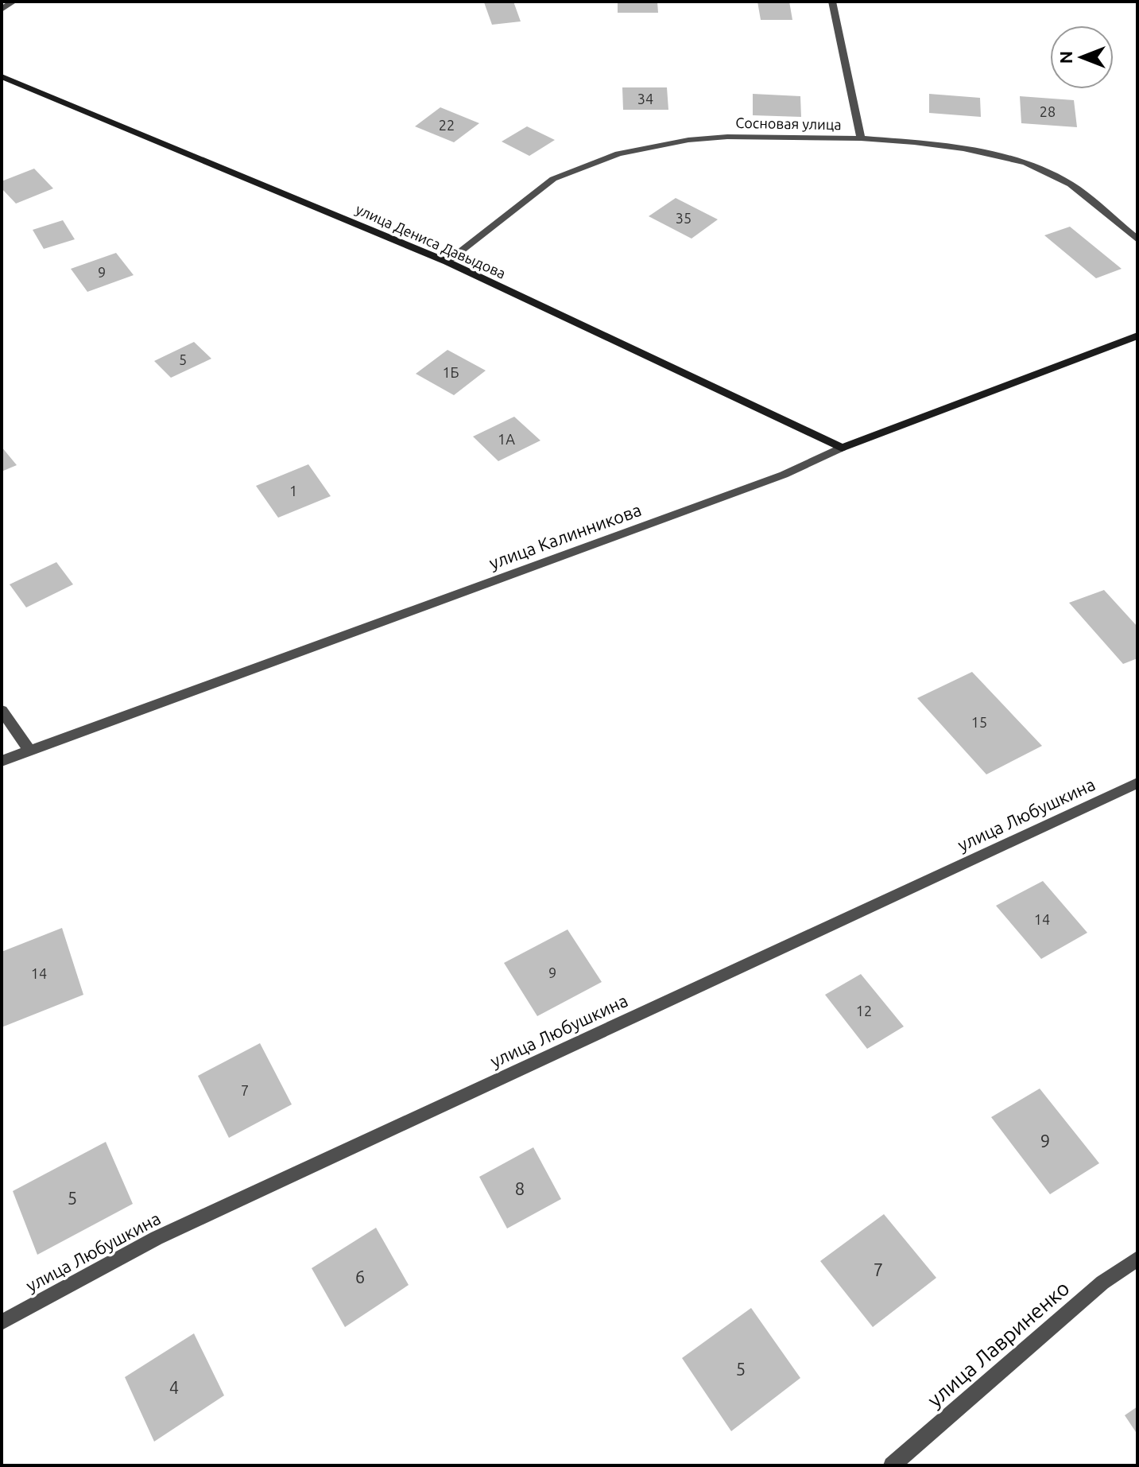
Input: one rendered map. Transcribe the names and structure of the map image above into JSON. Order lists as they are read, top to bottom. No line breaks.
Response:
{"streets":{"main road":["улица Дениса Давыдова","улица Калинникова"],"street":["Сосновая улица","улица Любушкина","улица Лавриненко"]},"crossings":[["Сосновая улица","улица Дениса Давыдова"],["улица Дениса Давыдова","улица Калинникова"]],"house_numbers":["34","28","22","35","9","5","1Б","1А","1","15","14","9","14","12","7","9","8","5","7","6","5","4"],"north":"left"}
